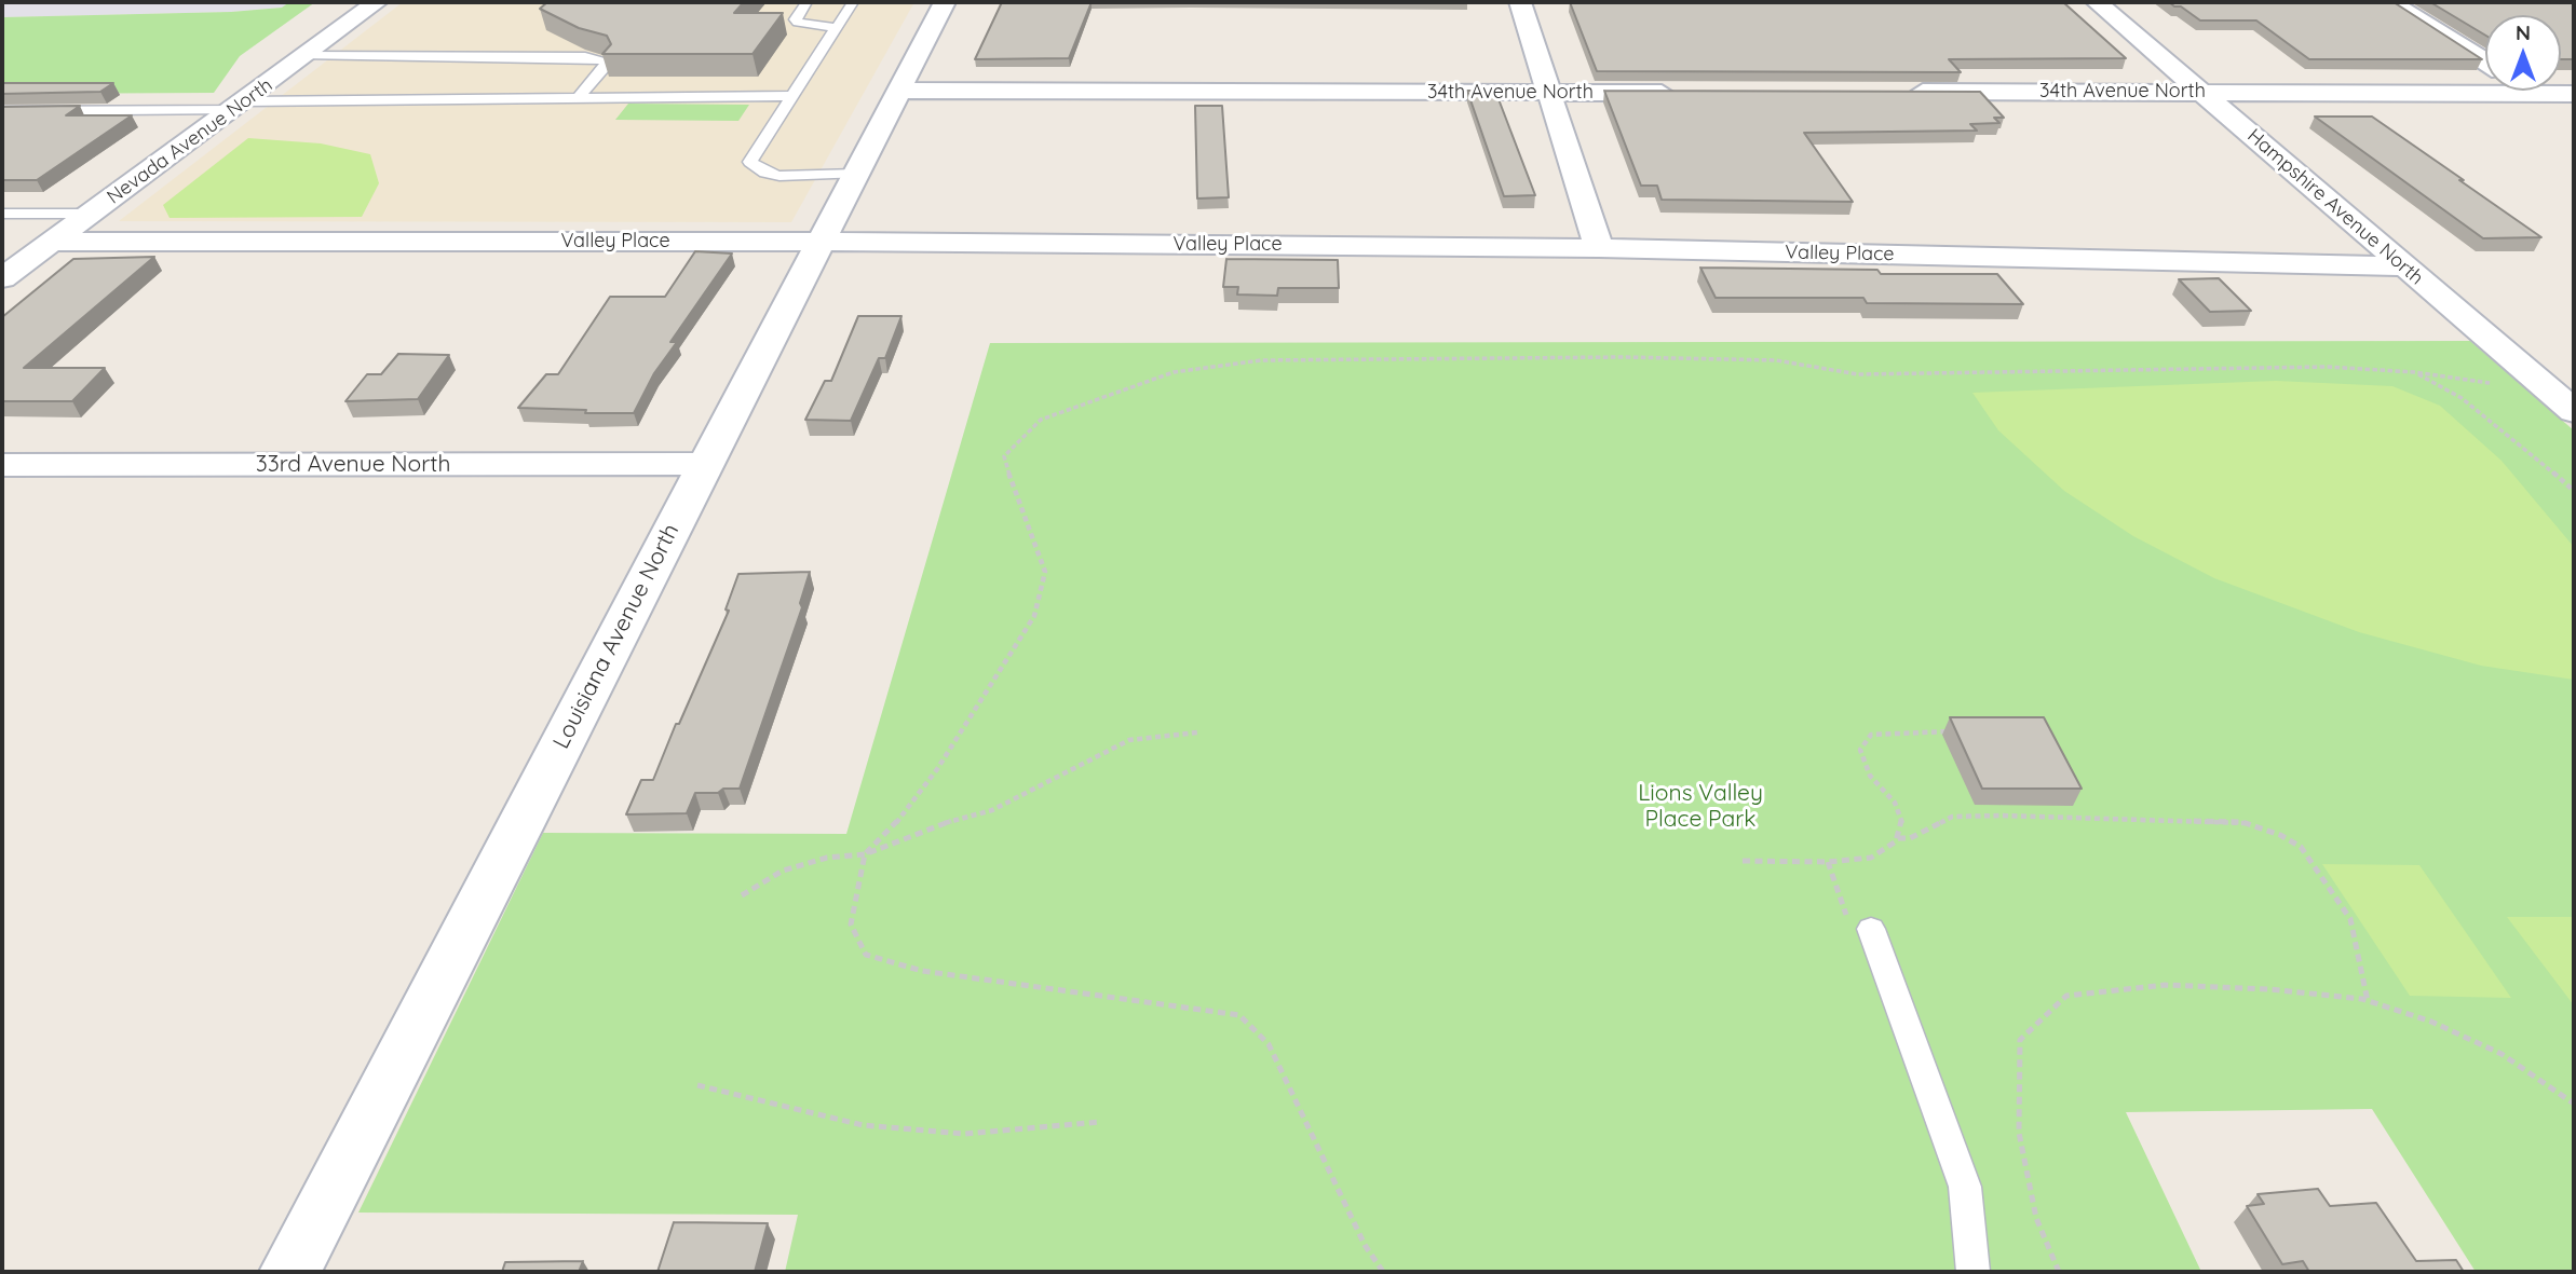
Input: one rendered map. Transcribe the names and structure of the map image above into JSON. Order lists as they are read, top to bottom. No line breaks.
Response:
{"streets":{"street":["34th Avenue North","Nevada Avenue North","Hampshire Avenue North","Valley Place","33rd Avenue North","Louisiana Avenue North"]},"crossings":[["34th Avenue North","Hampshire Avenue North"],["34th Avenue North","Louisiana Avenue North"],["Nevada Avenue North","Valley Place"],["Hampshire Avenue North","Valley Place"],["Valley Place","Louisiana Avenue North"],["33rd Avenue North","Louisiana Avenue North"]],"parks":["Lions Valley Place Park"],"north":"top"}
